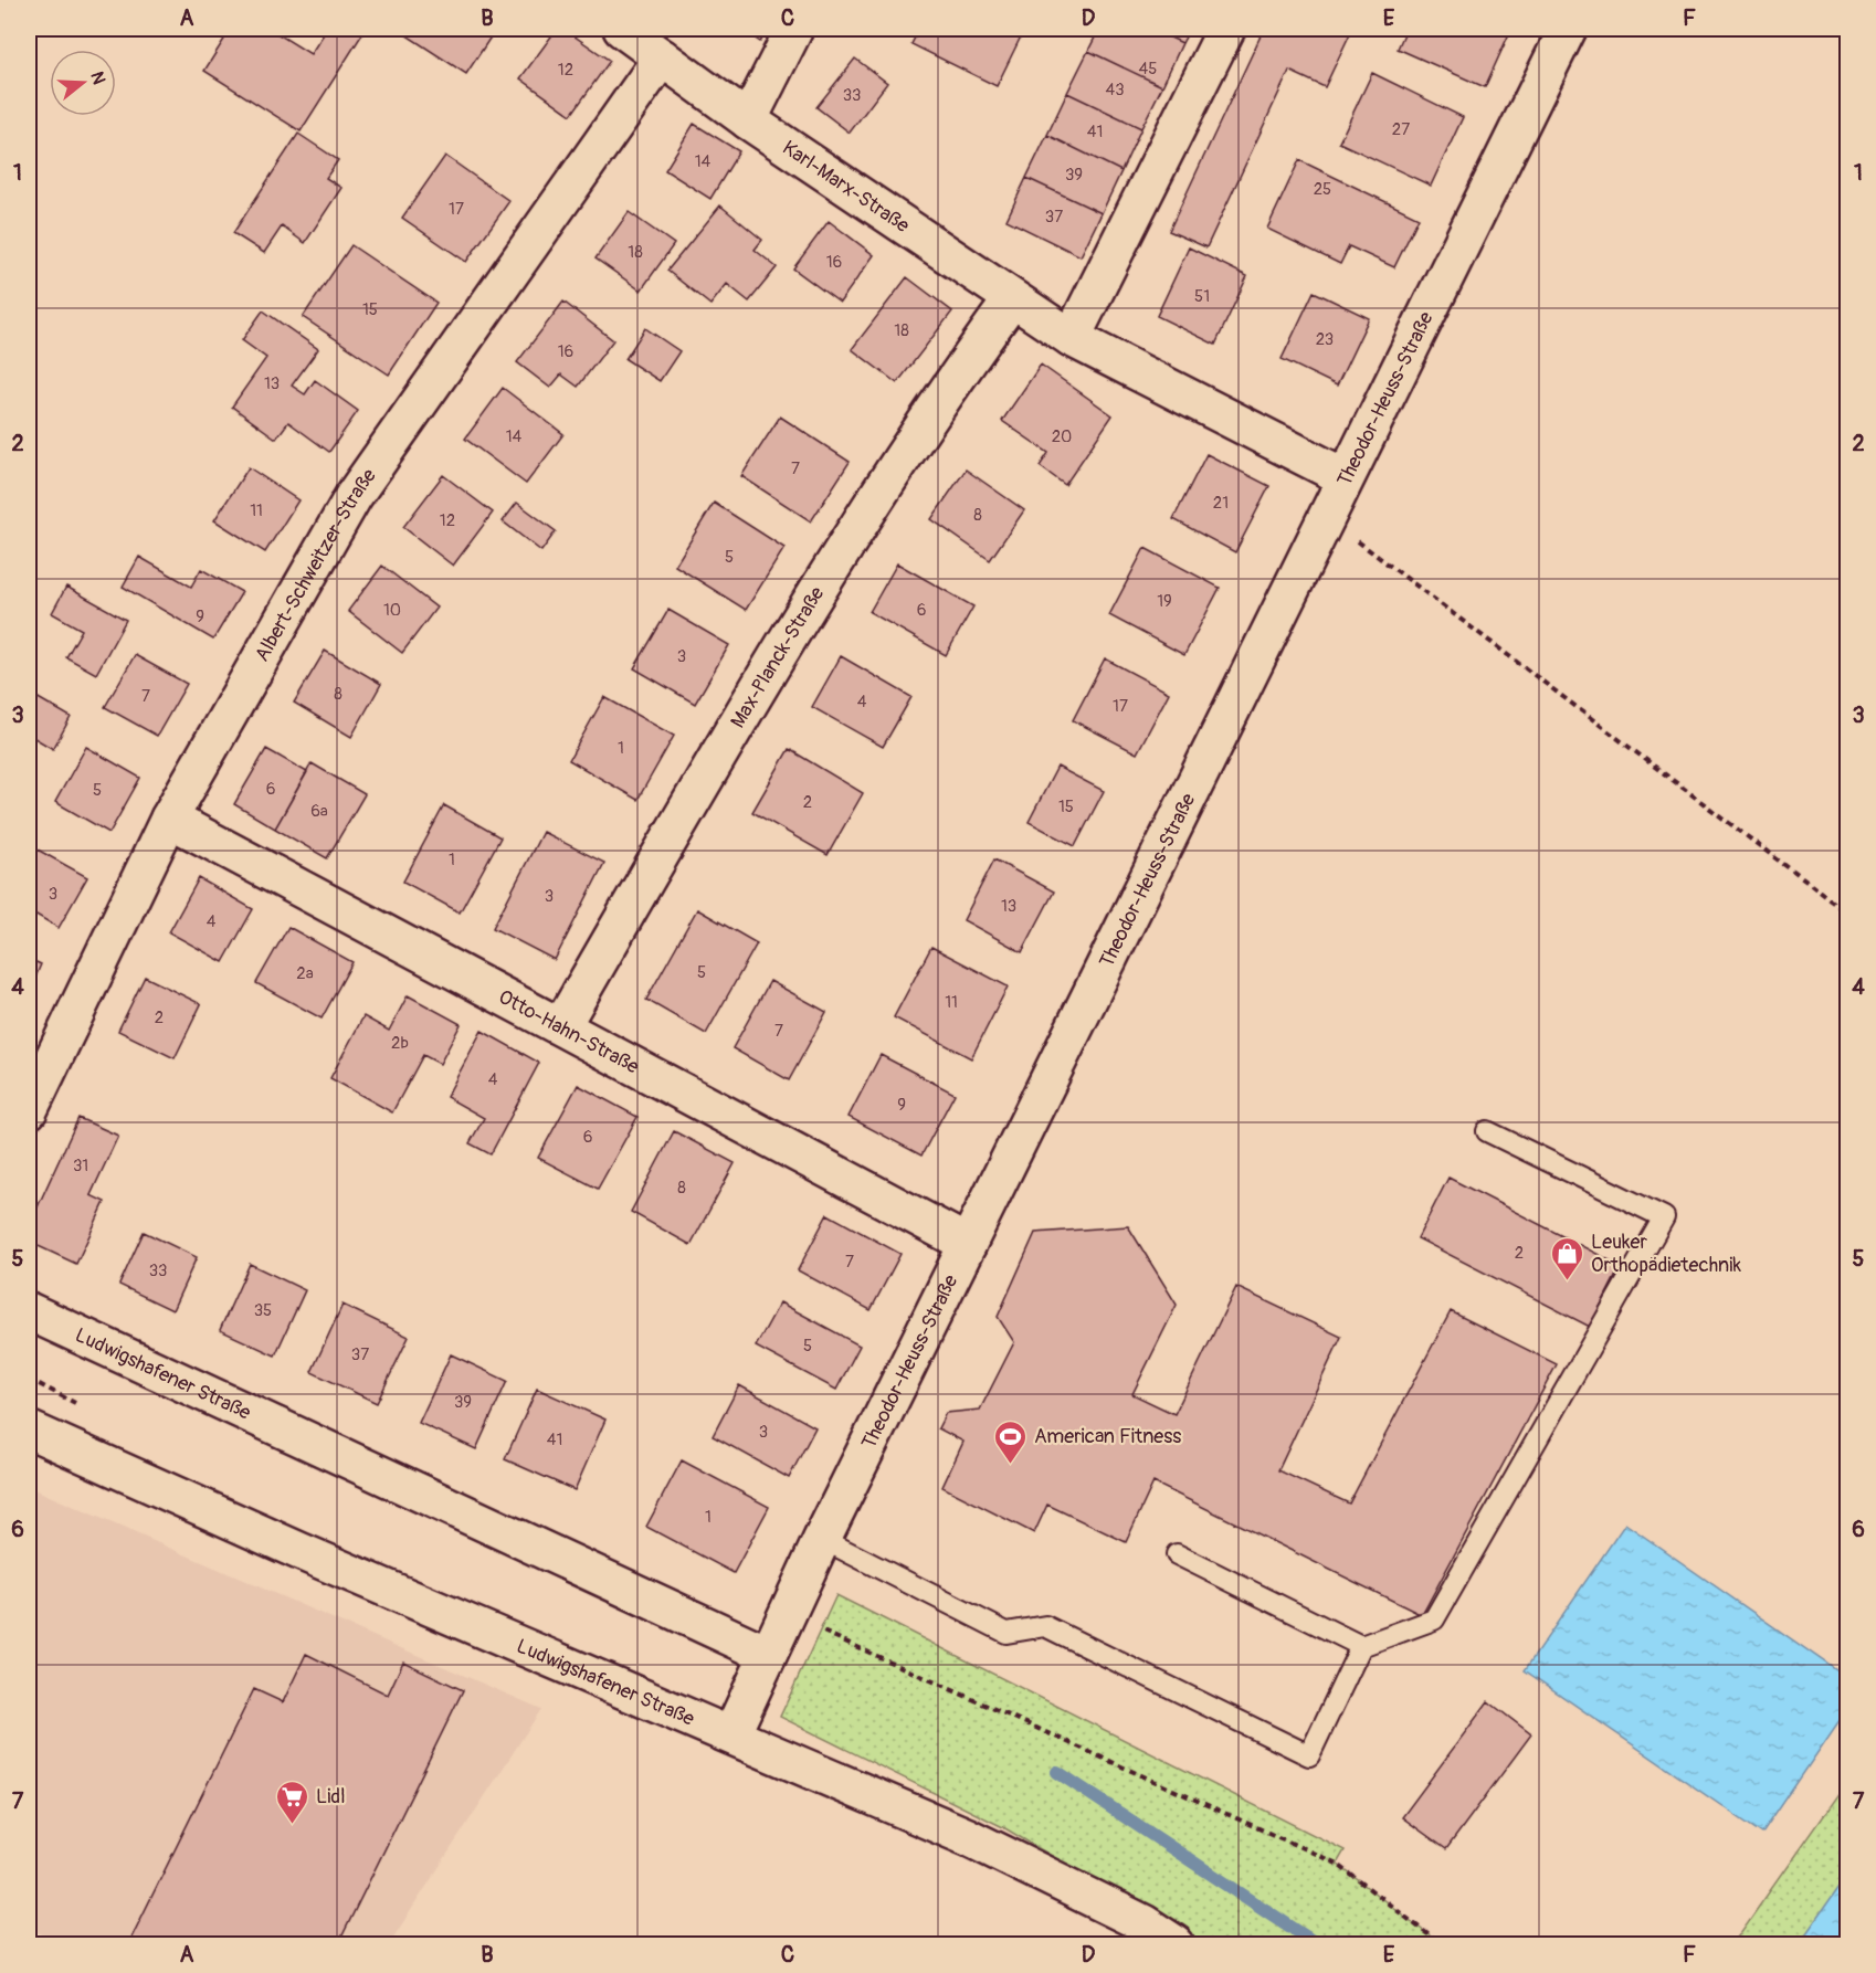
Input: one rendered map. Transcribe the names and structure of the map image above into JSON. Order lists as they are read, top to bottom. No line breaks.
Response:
{"streets":{"street":["Karl-Marx-Straße","Theodor-Heuss-Straße","Albert-Schweitzer-Straße","Max-Planck-Straße","Otto-Hahn-Straße","Ludwigshafener Straße"]},"crossings":[["Karl-Marx-Straße","Theodor-Heuss-Straße"],["Karl-Marx-Straße","Albert-Schweitzer-Straße"],["Karl-Marx-Straße","Max-Planck-Straße"],["Theodor-Heuss-Straße","Otto-Hahn-Straße"],["Theodor-Heuss-Straße","Ludwigshafener Straße"],["Albert-Schweitzer-Straße","Otto-Hahn-Straße"],["Max-Planck-Straße","Otto-Hahn-Straße"]],"places":{"shop":["Leuker Orthopädietechnik"],"sports":["American Fitness"],"supermarket":["Lidl"]},"house_numbers":["45","12","43","33","27","41","14","39","25","17","37","18","16","51","15","18","23","16","13","14","20","7","21","11","8","12","5","19","10","6","9","3","8","7","4","17","1","6","5","2","15","6a","1","3","3","13","4","5","2a","11","2","7","2b","4","9","6","31","8","2","7","33","35","5","37","39","3","41","1"],"north":"right","grid":{"columns":["A","B","C","D","E","F"],"rows":["1","2","3","4","5","6","7"]}}
